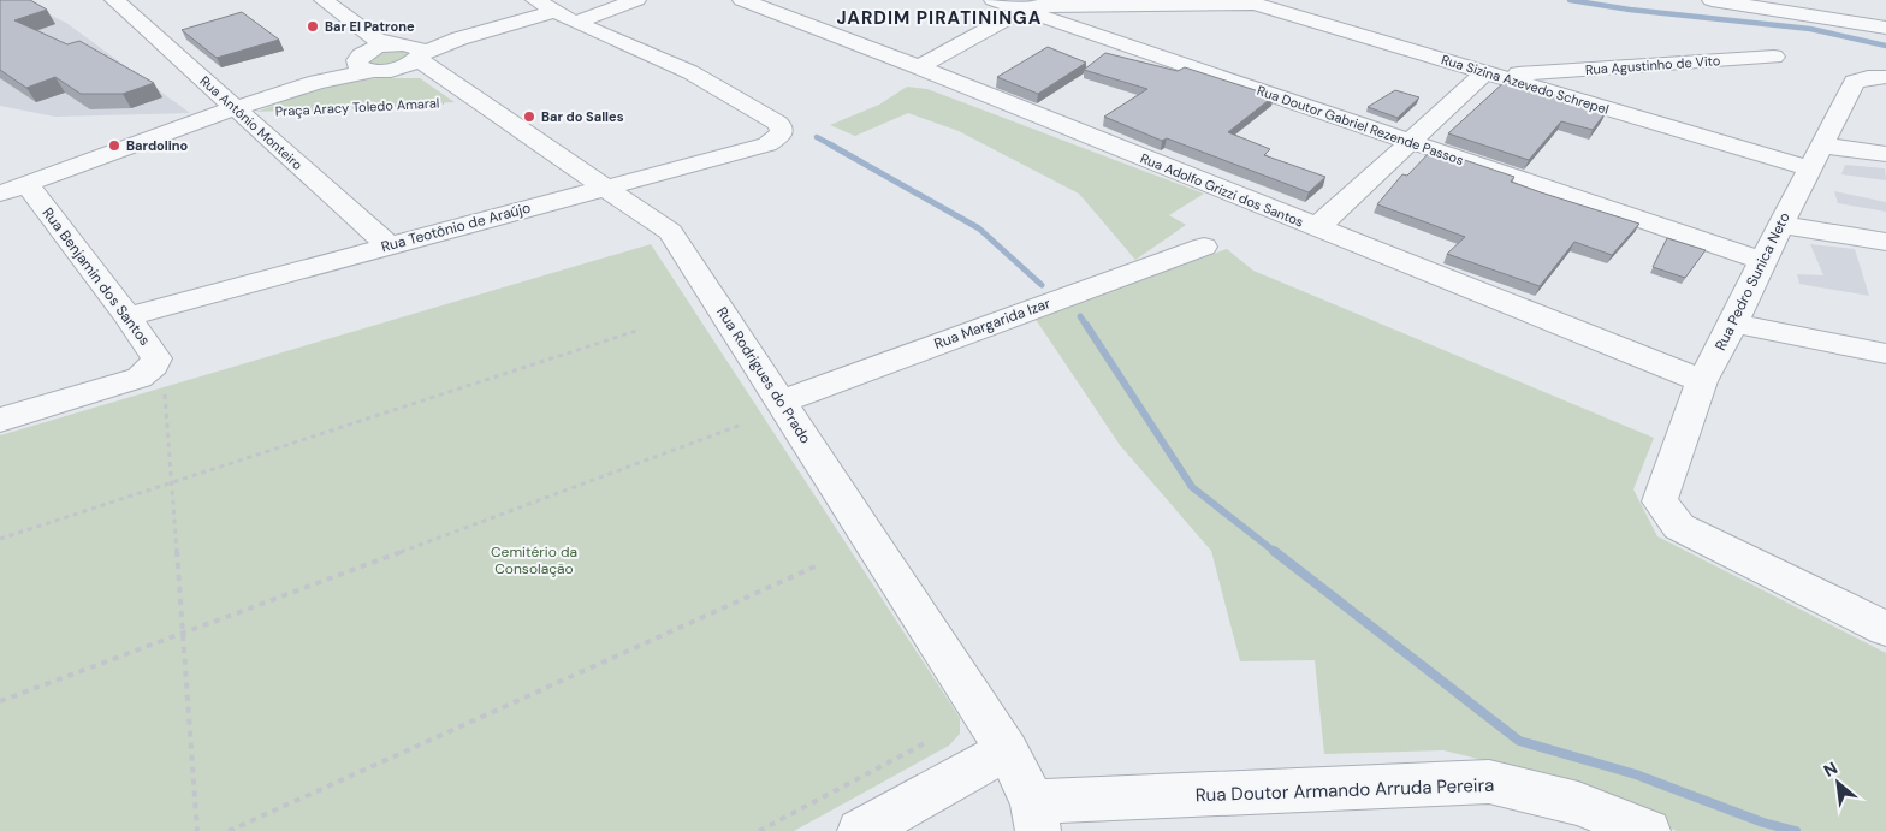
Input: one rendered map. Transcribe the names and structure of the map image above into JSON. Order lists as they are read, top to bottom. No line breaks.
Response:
{"streets":{"street":["Rua Agustinho de Vito","Rua Sizina Azevedo Schrepel","Rua Antônio Monteiro","Rua Doutor Gabriel Rezende Passos","Rua Adolfo Grizzi dos Santos","Rua Teotônio de Araújo","Rua Benjamin dos Santos","Rua Pedro Sunica Neto","Rua Margarida Izar","Rua Rodrigues do Prado","Rua Doutor Armando Arruda Pereira"],"path":["Praça Aracy Toledo Amaral"]},"crossings":[["Rua Agustinho de Vito","Rua Sizina Azevedo Schrepel"],["Rua Sizina Azevedo Schrepel","Rua Doutor Gabriel Rezende Passos"],["Rua Sizina Azevedo Schrepel","Rua Pedro Sunica Neto"],["Praça Aracy Toledo Amaral","Rua Rodrigues do Prado"],["Rua Antônio Monteiro","Rua Teotônio de Araújo"],["Rua Doutor Gabriel Rezende Passos","Rua Pedro Sunica Neto"],["Rua Adolfo Grizzi dos Santos","Rua Pedro Sunica Neto"],["Rua Teotônio de Araújo","Rua Benjamin dos Santos"],["Rua Teotônio de Araújo","Rua Rodrigues do Prado"],["Rua Margarida Izar","Rua Rodrigues do Prado"],["Rua Rodrigues do Prado","Rua Doutor Armando Arruda Pereira"]],"districts":["JARDIM PIRATININGA"],"parks":["Cemitério da Consolação"],"places":["Bar El Patrone","Bar do Salles","Bardolino"],"north":"top left"}
